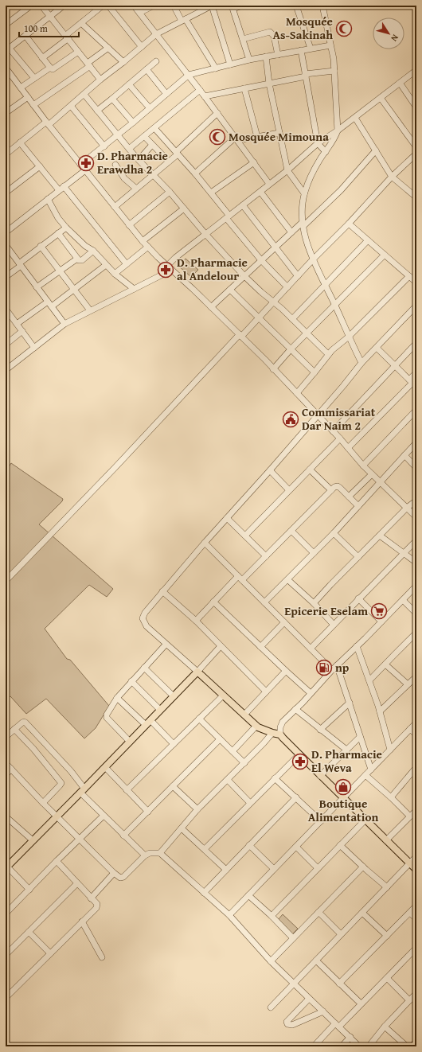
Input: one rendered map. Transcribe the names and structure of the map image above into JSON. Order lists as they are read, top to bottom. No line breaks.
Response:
{"places":{"mosque":["Mosquée As-Sakinah","Mosquée Mimouna"],"pharmacy":["D. Pharmacie Erawdha 2","D. Pharmacie al Andelour","D. Pharmacie El Weva"],"public building":["Commissariat Dar Naim 2"],"supermarket":["Epicerie Eselam"],"fuel station":["np"],"shop":["Boutique Alimentation"]},"scale_bar":"100 m","north":"bottom right"}
